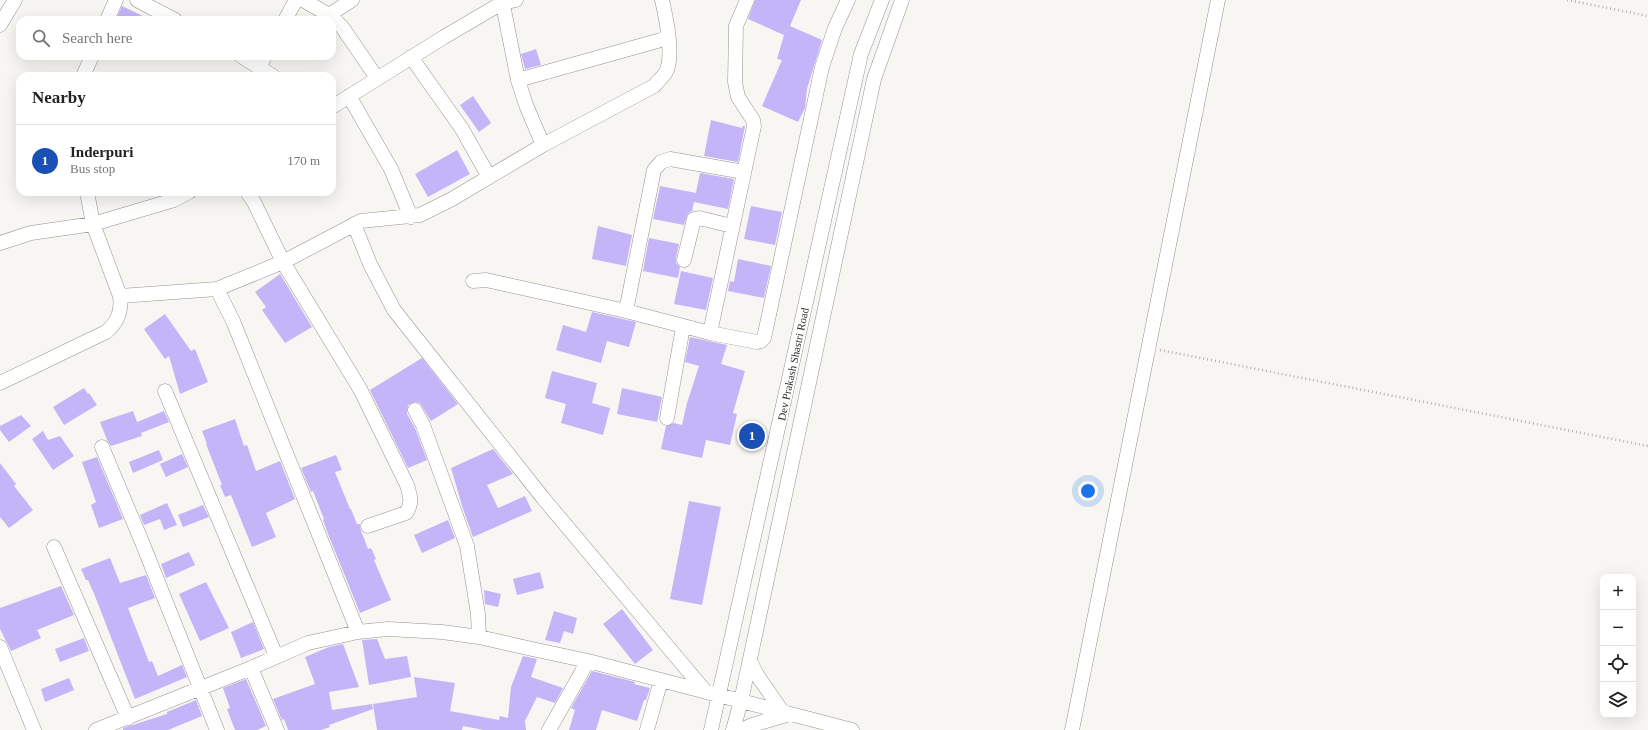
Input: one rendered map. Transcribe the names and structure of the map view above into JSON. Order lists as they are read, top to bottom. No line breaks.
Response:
{"streets":{"street":["Dev Prakash Shastri Road"]},"page":{"search":"Search here","heading":"Nearby","list":[{"mark":"1","name":"Inderpuri","note":"Bus stop","value":"170 m"}],"pins":"1","map_buttons":["+","−"]}}
